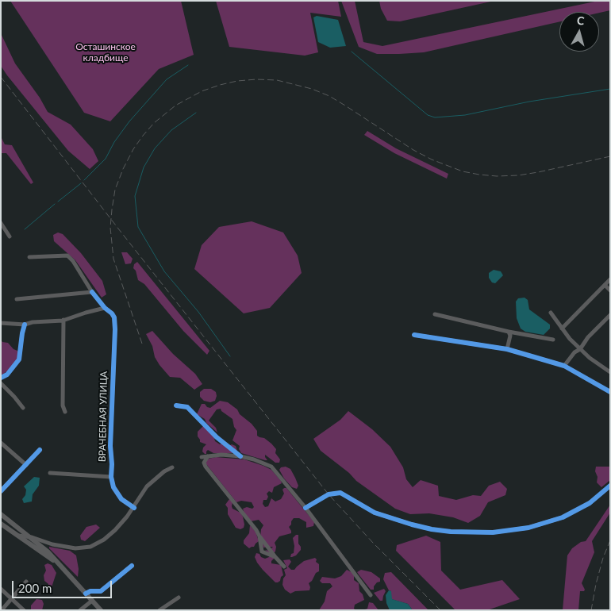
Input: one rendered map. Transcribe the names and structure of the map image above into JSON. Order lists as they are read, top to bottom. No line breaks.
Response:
{"streets":{"street":["ВРАЧЕБНАЯ УЛИЦА"]},"parks":["Осташинское кладбище"],"scale_bar":"200 m","north":"top"}
